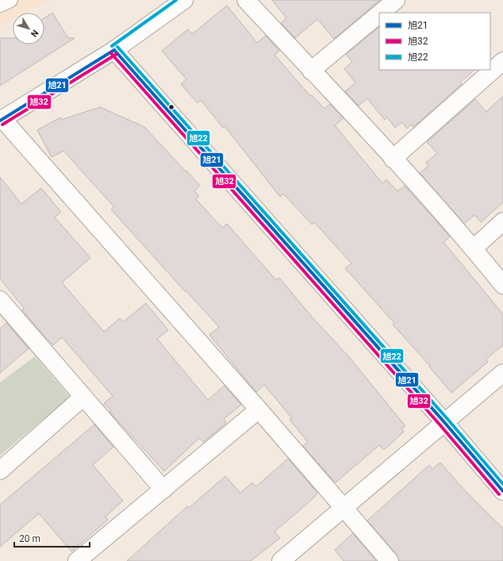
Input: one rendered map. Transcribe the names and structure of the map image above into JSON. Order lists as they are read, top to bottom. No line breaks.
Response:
{"lines":["transit line 旭22","transit line 旭21","transit line 旭32"],"legend":["旭21","旭32","旭22"],"scale_bar":"20 m","north":"bottom right"}
